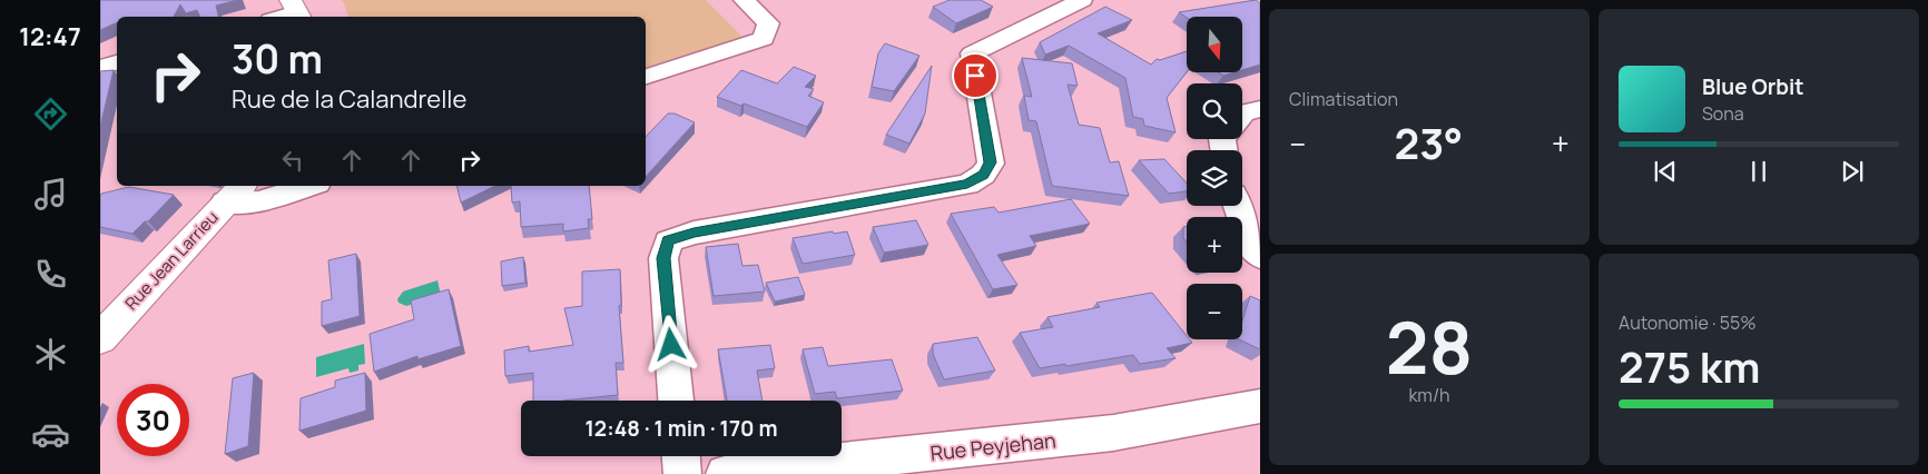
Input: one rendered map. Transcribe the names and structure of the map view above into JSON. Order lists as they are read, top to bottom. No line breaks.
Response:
{"streets":{"street":["Rue Jean Larrieu","Rue Peyjehan"]},"north":"bottom","page":{"tabs":"12:47","tile":["Climatisation",["28","km/h"],["Autonomie · 55%","275 km"]],"map_buttons":["+","−"],"turn":["30 m","Rue de la Calandrelle"],"song":["Blue Orbit","Sona"],"heat":["−","23°","+"],"limit":"30","trip":"12:48 · 1 min · 170 m"}}
